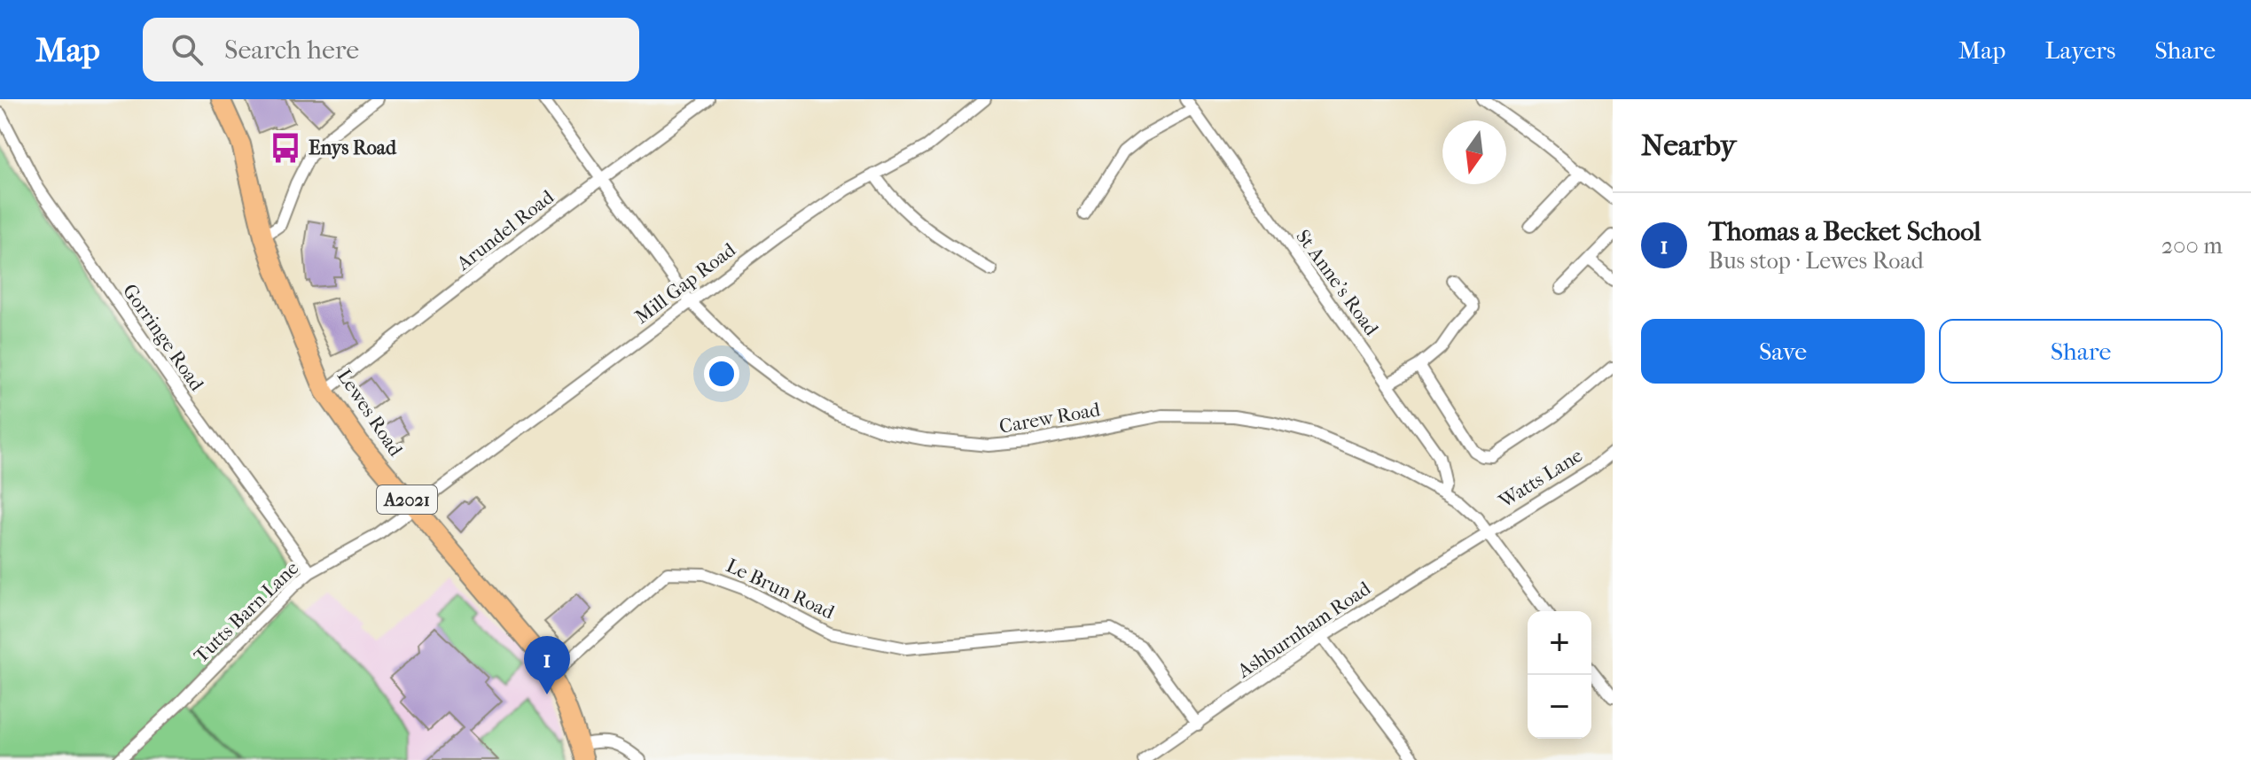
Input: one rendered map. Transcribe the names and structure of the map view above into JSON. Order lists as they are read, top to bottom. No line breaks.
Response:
{"streets":{"main road":["Lewes Road","A2021"],"street":["Arundel Road","St Anne's Road","Mill Gap Road","Gorringe Road","Carew Road","Watts Lane","Le Brun Road","Tutts Barn Lane","Ashburnham Road"]},"crossings":[["Arundel Road","Lewes Road"],["Arundel Road","Carew Road"],["St Anne's Road","Carew Road"],["Mill Gap Road","Lewes Road"],["Mill Gap Road","Carew Road"],["Mill Gap Road","Tutts Barn Lane"],["Gorringe Road","Tutts Barn Lane"],["Lewes Road","Le Brun Road"],["Lewes Road","Tutts Barn Lane"],["Carew Road","Watts Lane"],["Carew Road","Ashburnham Road"],["Watts Lane","Ashburnham Road"],["Le Brun Road","Ashburnham Road"]],"places":{"bus stop":["Enys Road"]},"north":"bottom","page":{"header":"Map","search":"Search here","nav":["Map","Layers","Share"],"heading":"Nearby","list":[{"mark":"1","name":"Thomas a Becket School","note":"Bus stop · Lewes Road","value":"200 m"}],"buttons":["Save","Share"],"map_buttons":["+","−"],"pins":"1"}}
